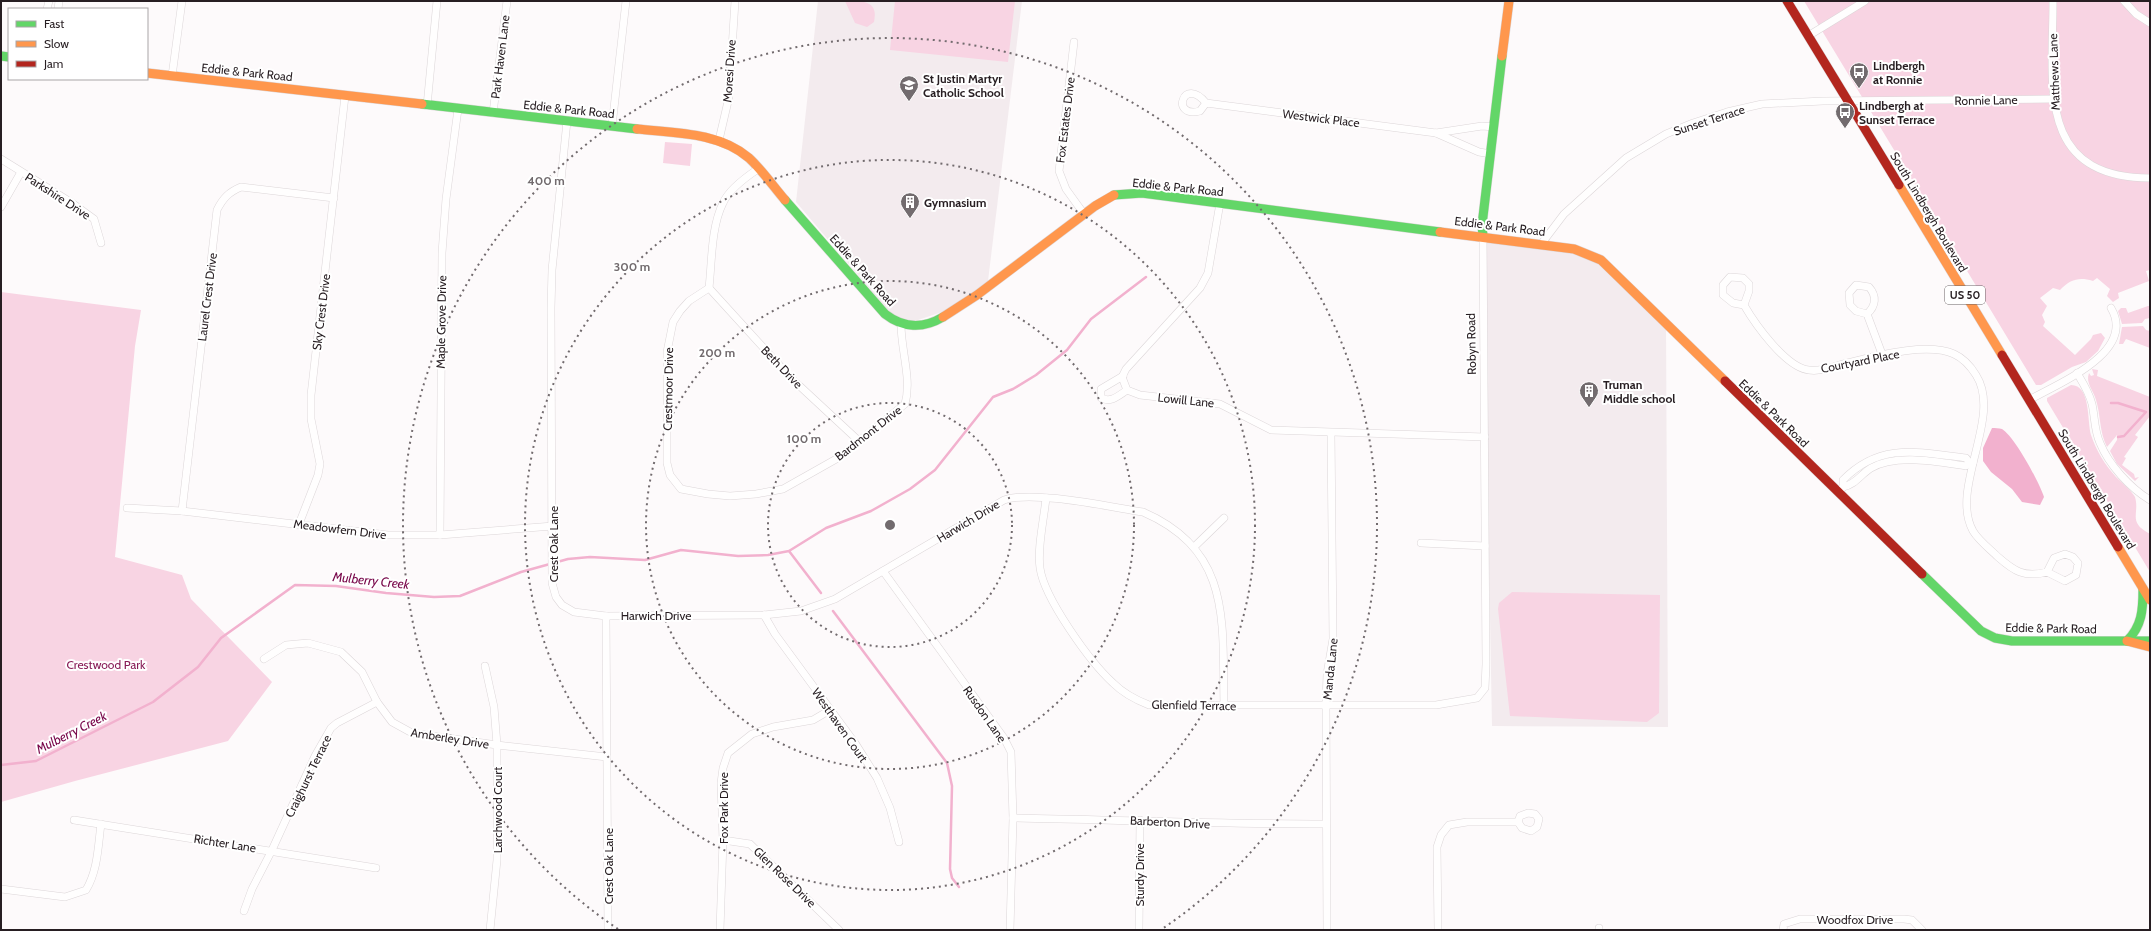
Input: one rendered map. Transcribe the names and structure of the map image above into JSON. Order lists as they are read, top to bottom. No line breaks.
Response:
{"streets":{"street":["Park Haven Lane","Moresi Drive","Eddie & Park Road","Matthews Lane","Ronnie Lane","Westwick Place","Fox Estates Drive","Sunset Terrace","Parkshire Drive","South Lindbergh Boulevard","US 50","Laurel Crest Drive","Sky Crest Drive","Maple Grove Drive","Robyn Road","Courtyard Place","Beth Drive","Crestmoor Drive","Lowill Lane","Bardmont Drive","Harwich Drive","Meadowfern Drive","Crest Oak Lane","Manda Lane","Glenfield Terrace","Rusdon Lane","Westhaven Court","Amberley Drive","Craighurst Terrace","Fox Park Drive","Larchwood Court","Barberton Drive","Richter Lane","Sturdy Drive","Glen Rose Drive","Woodfox Drive"]},"crossings":[["Park Haven Lane","Eddie & Park Road"],["Moresi Drive","Eddie & Park Road"],["Eddie & Park Road","Fox Estates Drive"],["Eddie & Park Road","Sunset Terrace"],["Eddie & Park Road","Sky Crest Drive"],["Eddie & Park Road","Maple Grove Drive"],["Eddie & Park Road","Robyn Road"],["Eddie & Park Road","Bardmont Drive"],["Eddie & Park Road","Crest Oak Lane"],["Matthews Lane","Ronnie Lane"],["Ronnie Lane","Sunset Terrace"],["Ronnie Lane","South Lindbergh Boulevard"],["Westwick Place","Robyn Road"],["Sunset Terrace","South Lindbergh Boulevard"],["Laurel Crest Drive","Sky Crest Drive"],["Laurel Crest Drive","Meadowfern Drive"],["Sky Crest Drive","Meadowfern Drive"],["Maple Grove Drive","Meadowfern Drive"],["Robyn Road","Lowill Lane"],["Robyn Road","Glenfield Terrace"],["Beth Drive","Crestmoor Drive"],["Beth Drive","Bardmont Drive"],["Crestmoor Drive","Bardmont Drive"],["Lowill Lane","Manda Lane"],["Harwich Drive","Crest Oak Lane"],["Harwich Drive","Glenfield Terrace"],["Harwich Drive","Rusdon Lane"],["Harwich Drive","Westhaven Court"],["Meadowfern Drive","Crest Oak Lane"],["Crest Oak Lane","Amberley Drive"],["Manda Lane","Glenfield Terrace"],["Manda Lane","Barberton Drive"],["Rusdon Lane","Barberton Drive"],["Westhaven Court","Fox Park Drive"],["Amberley Drive","Craighurst Terrace"],["Amberley Drive","Larchwood Court"],["Craighurst Terrace","Richter Lane"],["Fox Park Drive","Glen Rose Drive"],["Barberton Drive","Sturdy Drive"]],"water":["Mulberry Creek"],"parks":["Crestwood Park"],"places":{"bus stop":["Lindbergh at Ronnie","Lindbergh at Sunset Terrace"],"school or university":["St Justin Martyr Catholic School"],"building":["Gymnasium","Truman Middle school"]},"legend":["Fast","Slow","Jam"],"rings":["400 m","300 m","200 m","100 m"]}
